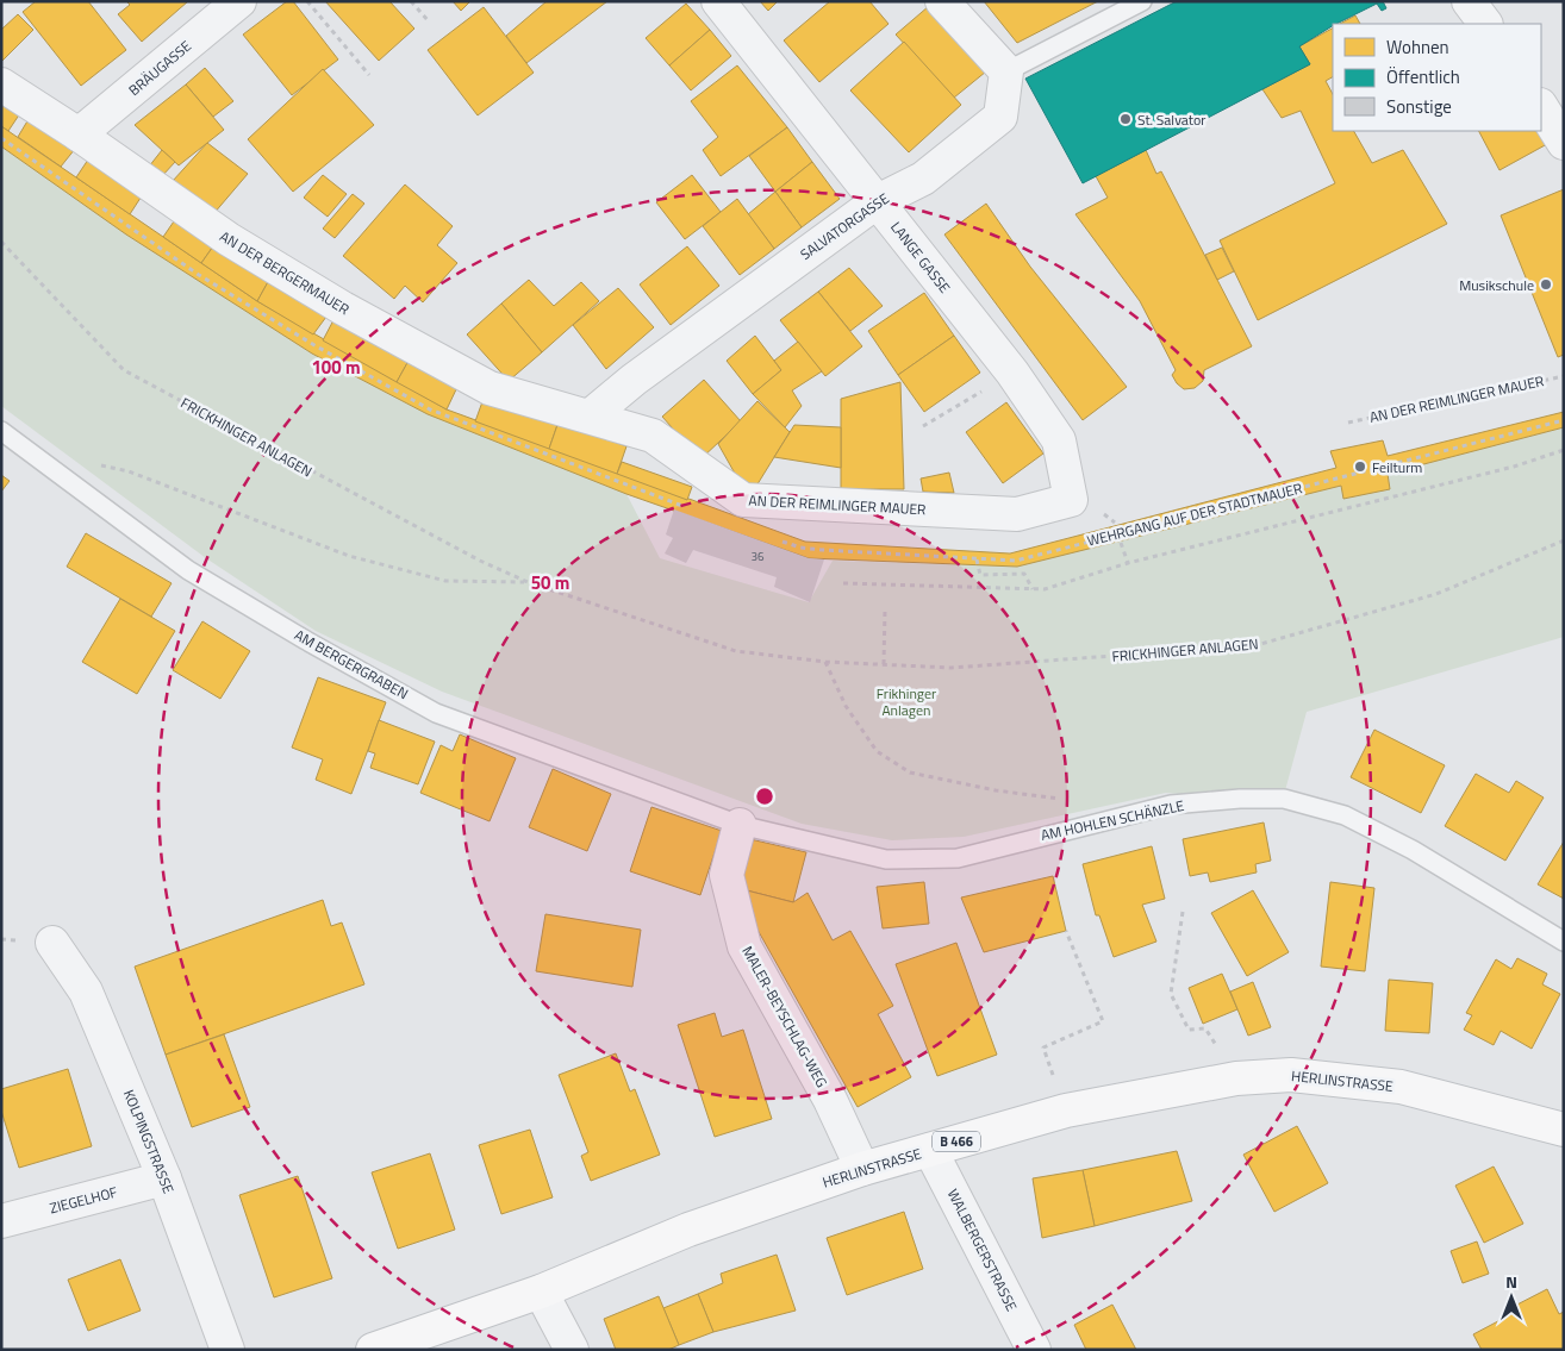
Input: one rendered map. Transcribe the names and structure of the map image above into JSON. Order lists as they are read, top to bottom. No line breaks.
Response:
{"streets":{"main road":["HERLINSTRASSE","B 466"],"street":["BRÄUGASSE","SALVATORGASSE","LANGE GASSE","AN DER BERGERMAUER","AN DER REIMLINGER MAUER","MALER-BEYSCHLAG-WEG","KOLPINGSTRASSE","ZIEGELHOF","WALBERGERSTRASSE"],"lane":["AM BERGERGRABEN","AM HOHLEN SCHÄNZLE"],"path":["FRICKHINGER ANLAGEN","WEHRGANG AUF DER STADTMAUER"]},"crossings":[["BRÄUGASSE","AN DER BERGERMAUER"],["SALVATORGASSE","LANGE GASSE"],["SALVATORGASSE","AN DER BERGERMAUER"],["SALVATORGASSE","AN DER REIMLINGER MAUER"],["LANGE GASSE","AN DER REIMLINGER MAUER"],["AN DER BERGERMAUER","AN DER REIMLINGER MAUER"],["AM BERGERGRABEN","AM HOHLEN SCHÄNZLE"],["AM BERGERGRABEN","MALER-BEYSCHLAG-WEG"],["AM HOHLEN SCHÄNZLE","MALER-BEYSCHLAG-WEG"],["MALER-BEYSCHLAG-WEG","HERLINSTRASSE"],["HERLINSTRASSE","WALBERGERSTRASSE"],["KOLPINGSTRASSE","ZIEGELHOF"]],"parks":["Frikhinger Anlagen"],"places":["St. Salvator","Musikschule","Feilturm"],"house_numbers":["36"],"legend":["Wohnen","Öffentlich","Sonstige"],"north":"top","rings":["100 m","50 m"]}
